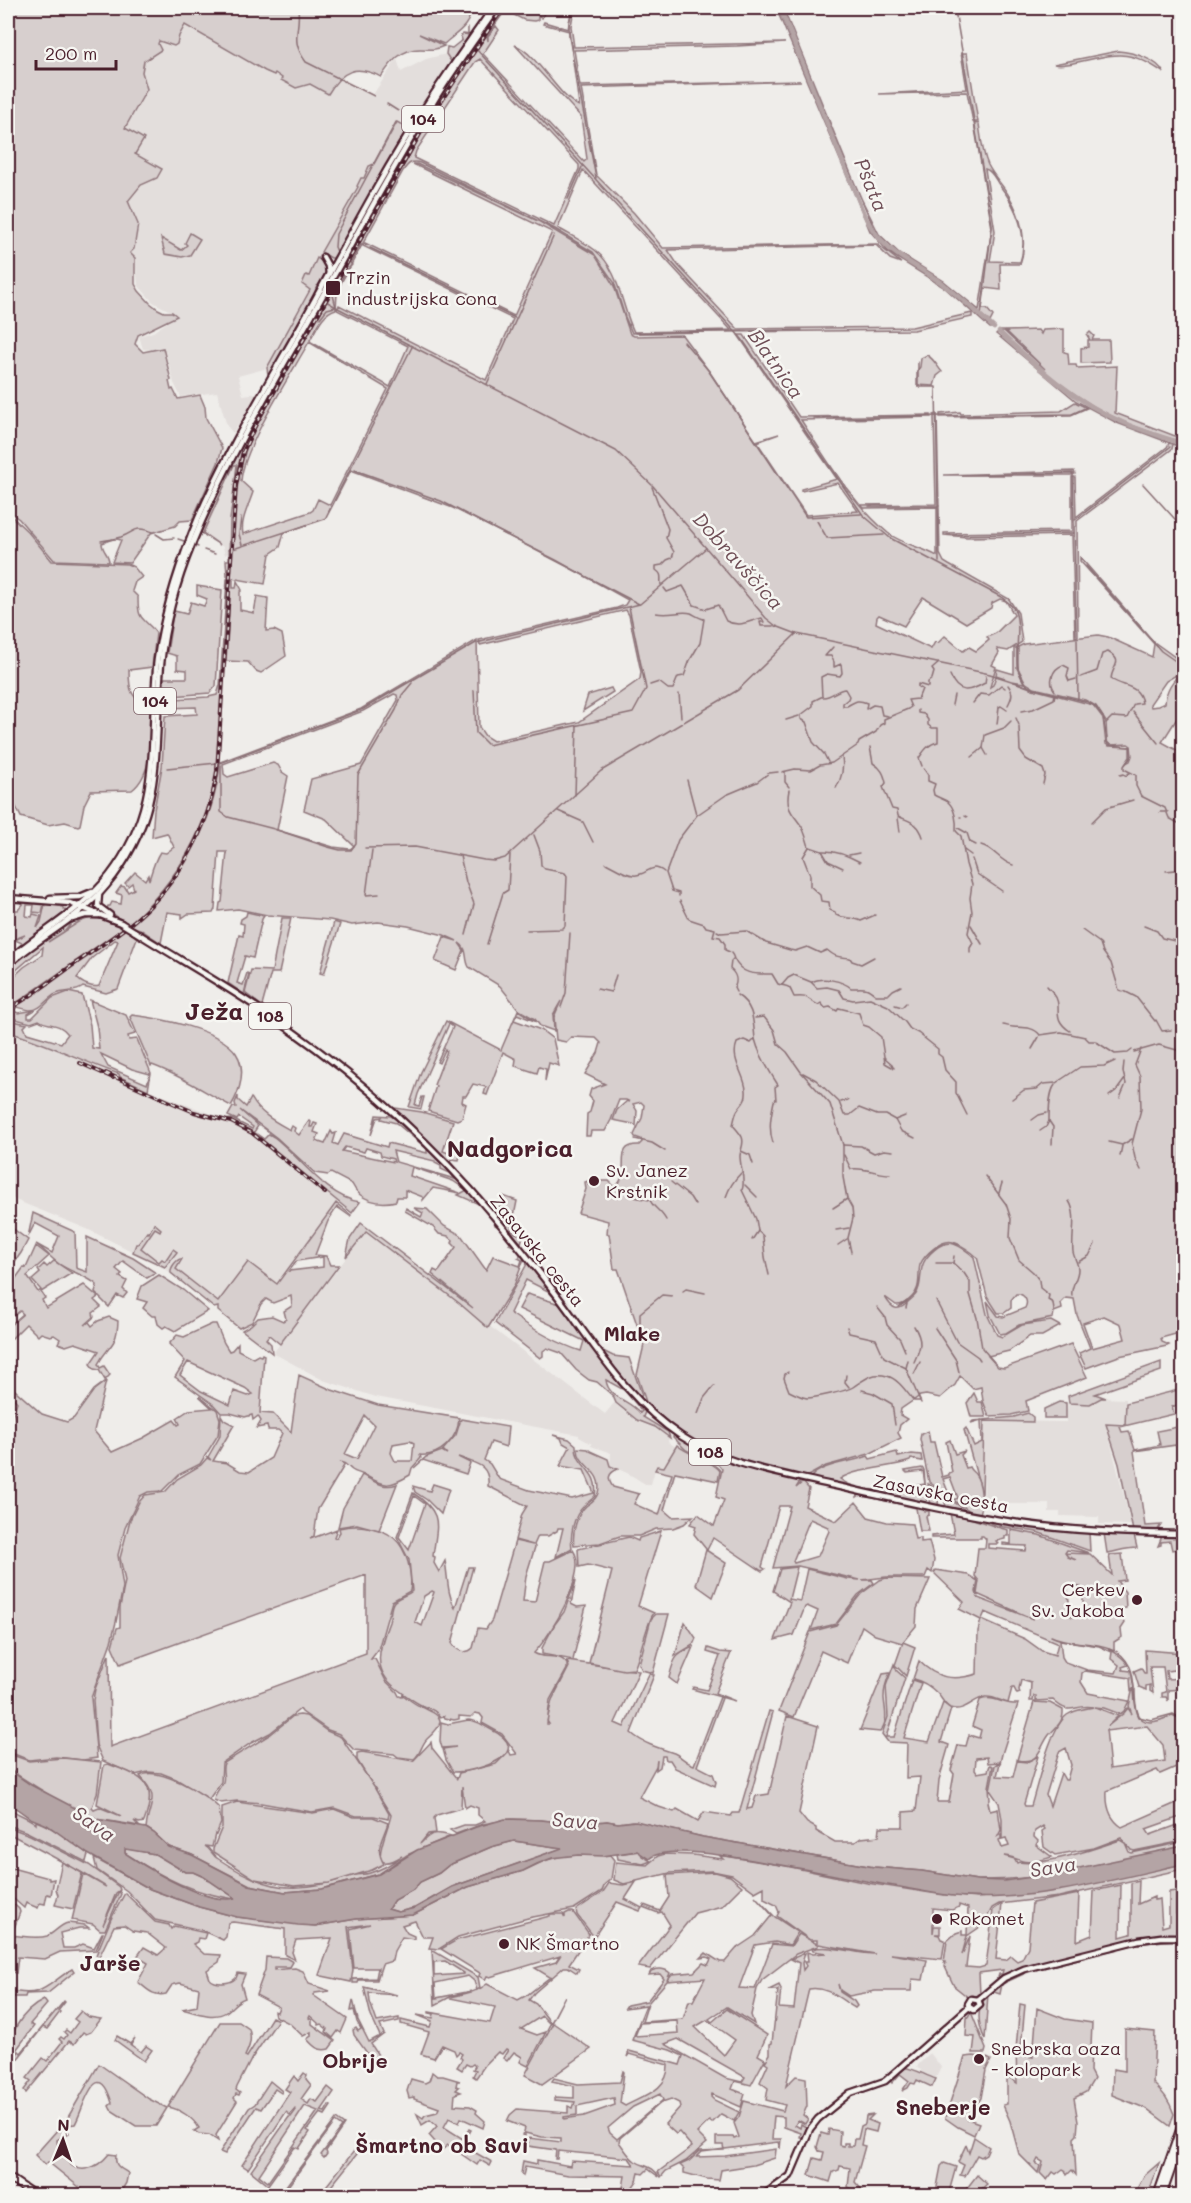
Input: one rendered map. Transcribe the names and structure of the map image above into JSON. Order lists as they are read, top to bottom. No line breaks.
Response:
{"streets":{"main road":["104","108","Zasavska cesta"]},"crossings":[["104","Zasavska cesta"]],"districts":["Ježa","Nadgorica","Mlake","Jarše","Obrije","Sneberje","Šmartno ob Savi"],"water":["Pšata","Blatnica","Dobravščica","Sava"],"places":{"transit":["Trzin industrijska cona"],"other":["Sv. Janez Krstnik","Cerkev Sv. Jakoba","Rokomet","NK Šmartno","Snebrska oaza - kolopark"]},"scale_bar":"200 m","north":"top"}
